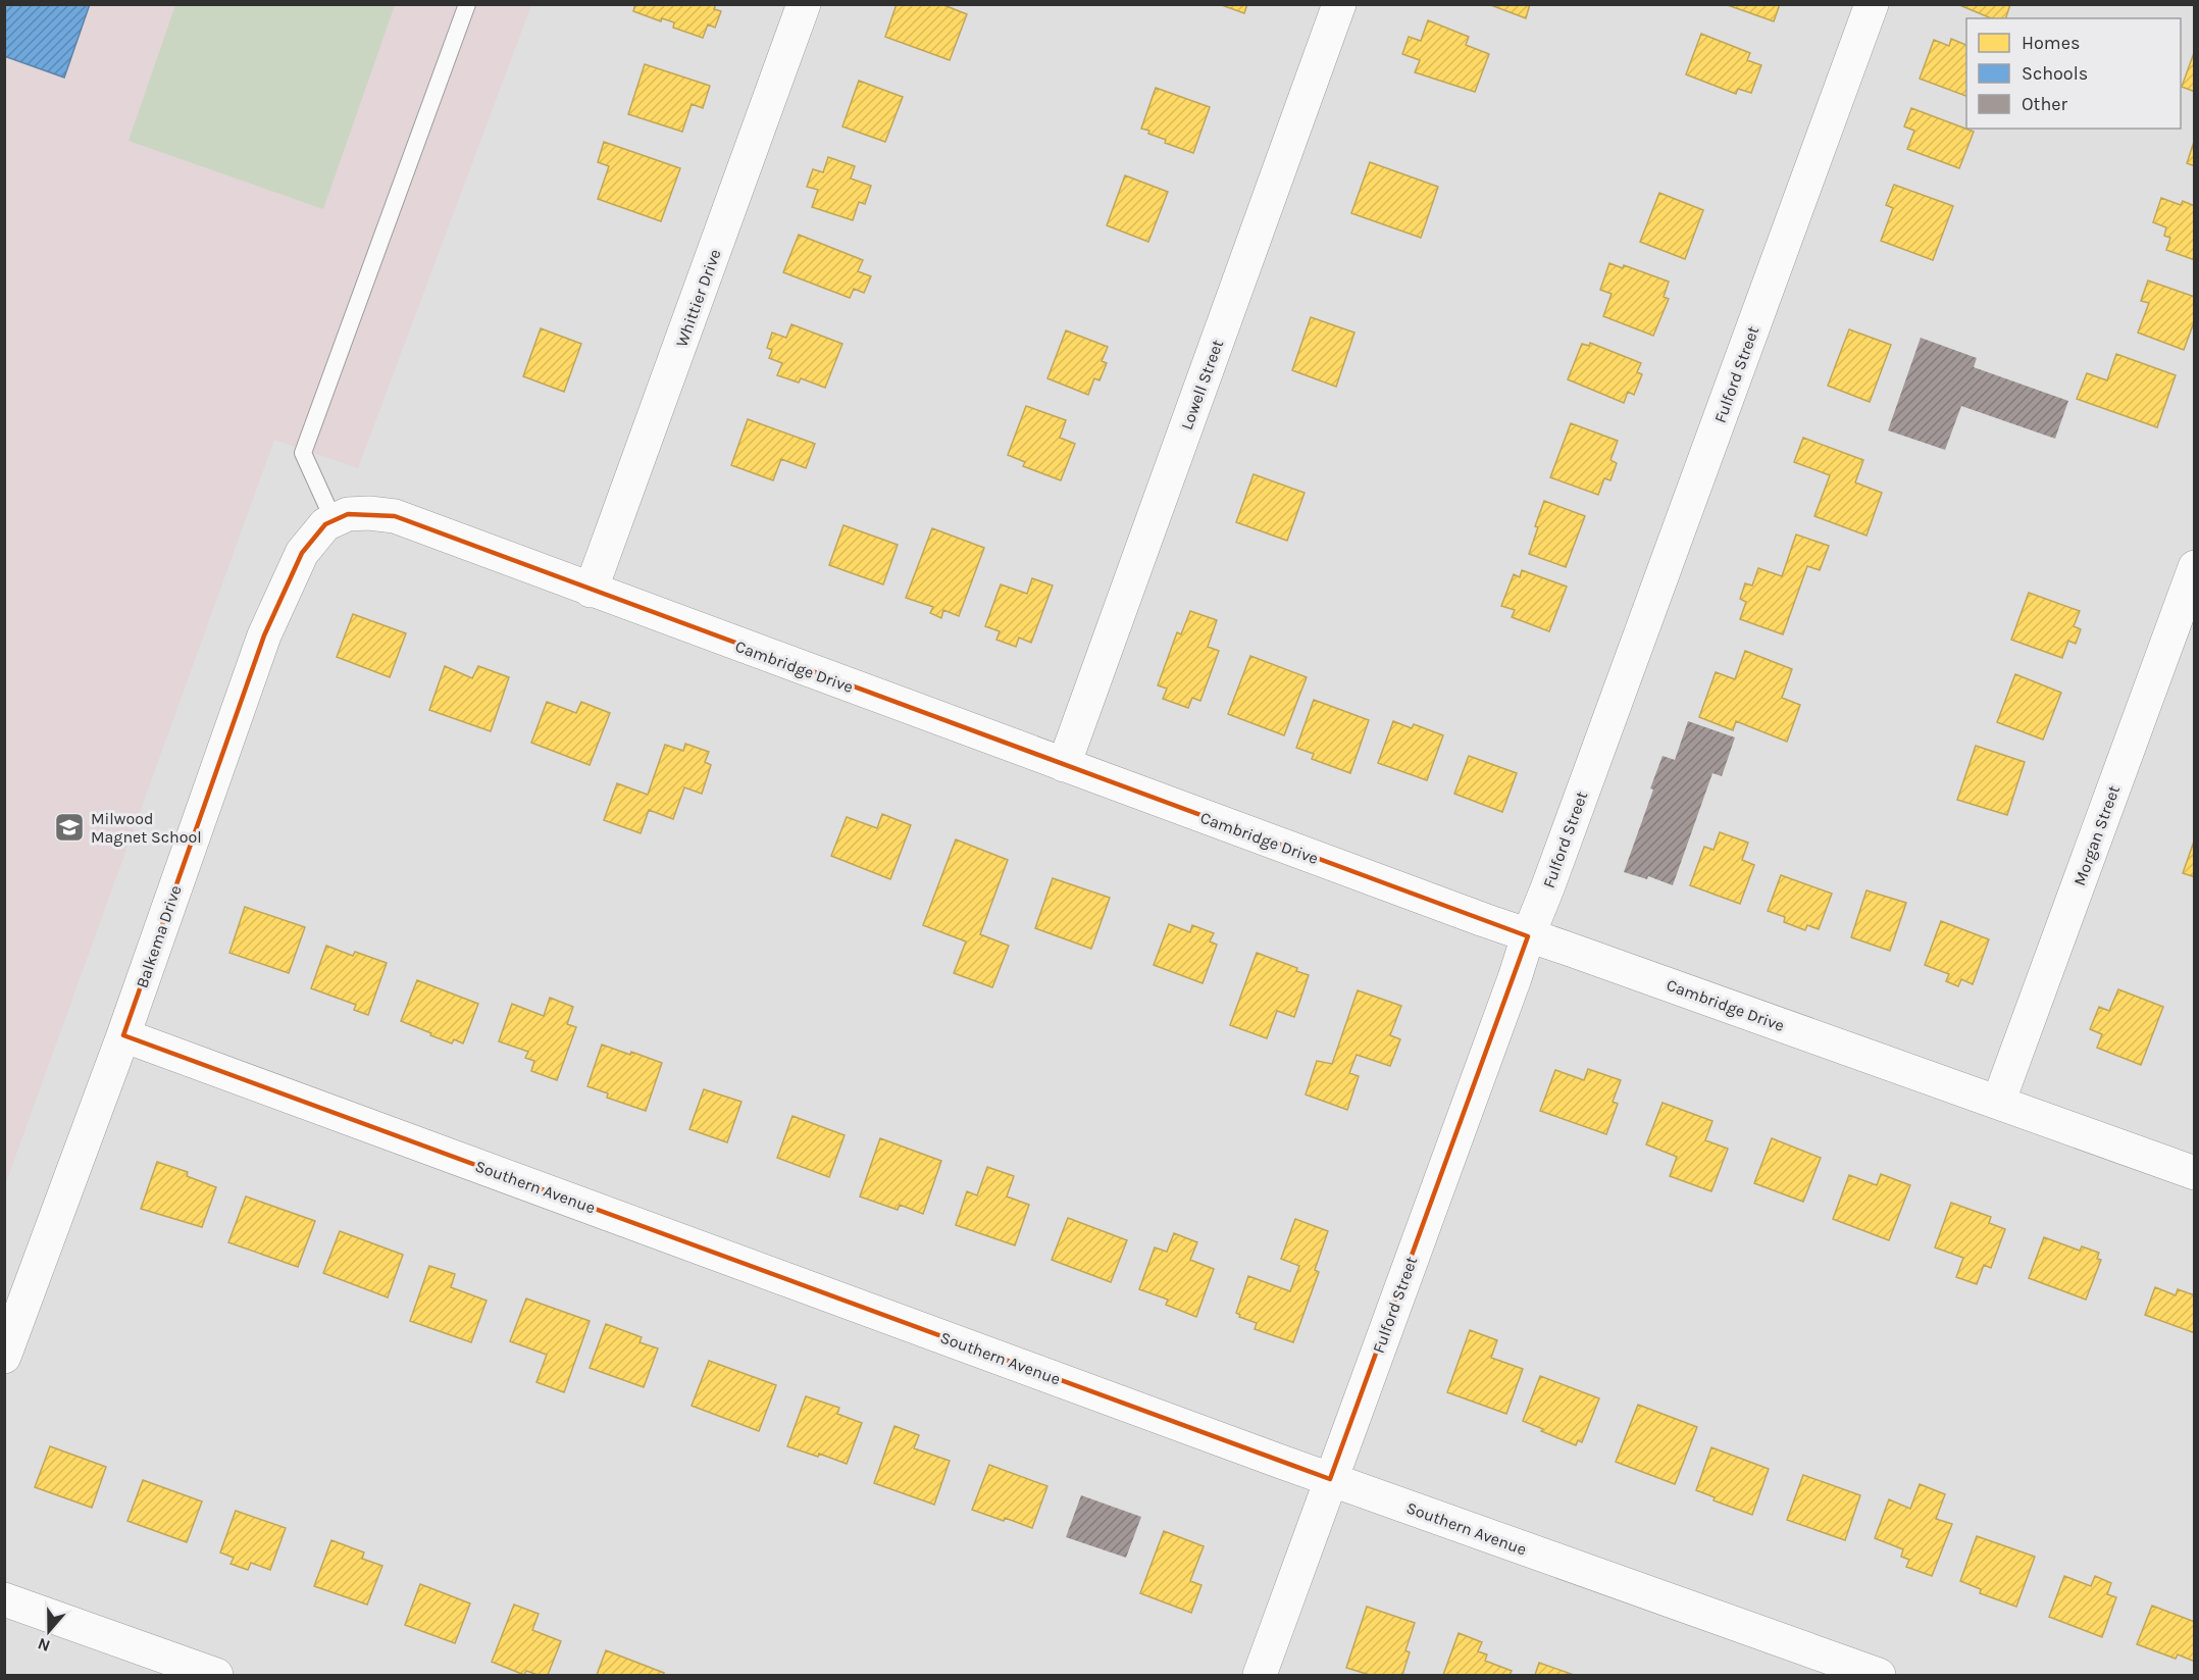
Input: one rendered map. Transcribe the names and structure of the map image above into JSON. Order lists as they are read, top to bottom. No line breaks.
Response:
{"streets":{"street":["Whittier Drive","Fulford Street","Lowell Street","Cambridge Drive","Morgan Street","Balkema Drive","Southern Avenue"]},"crossings":[["Whittier Drive","Cambridge Drive"],["Fulford Street","Cambridge Drive"],["Fulford Street","Southern Avenue"],["Lowell Street","Cambridge Drive"],["Cambridge Drive","Morgan Street"],["Cambridge Drive","Balkema Drive"],["Balkema Drive","Southern Avenue"]],"places":{"school or university":["Milwood Magnet School"]},"legend":["Homes","Schools","Other"],"north":"bottom"}
